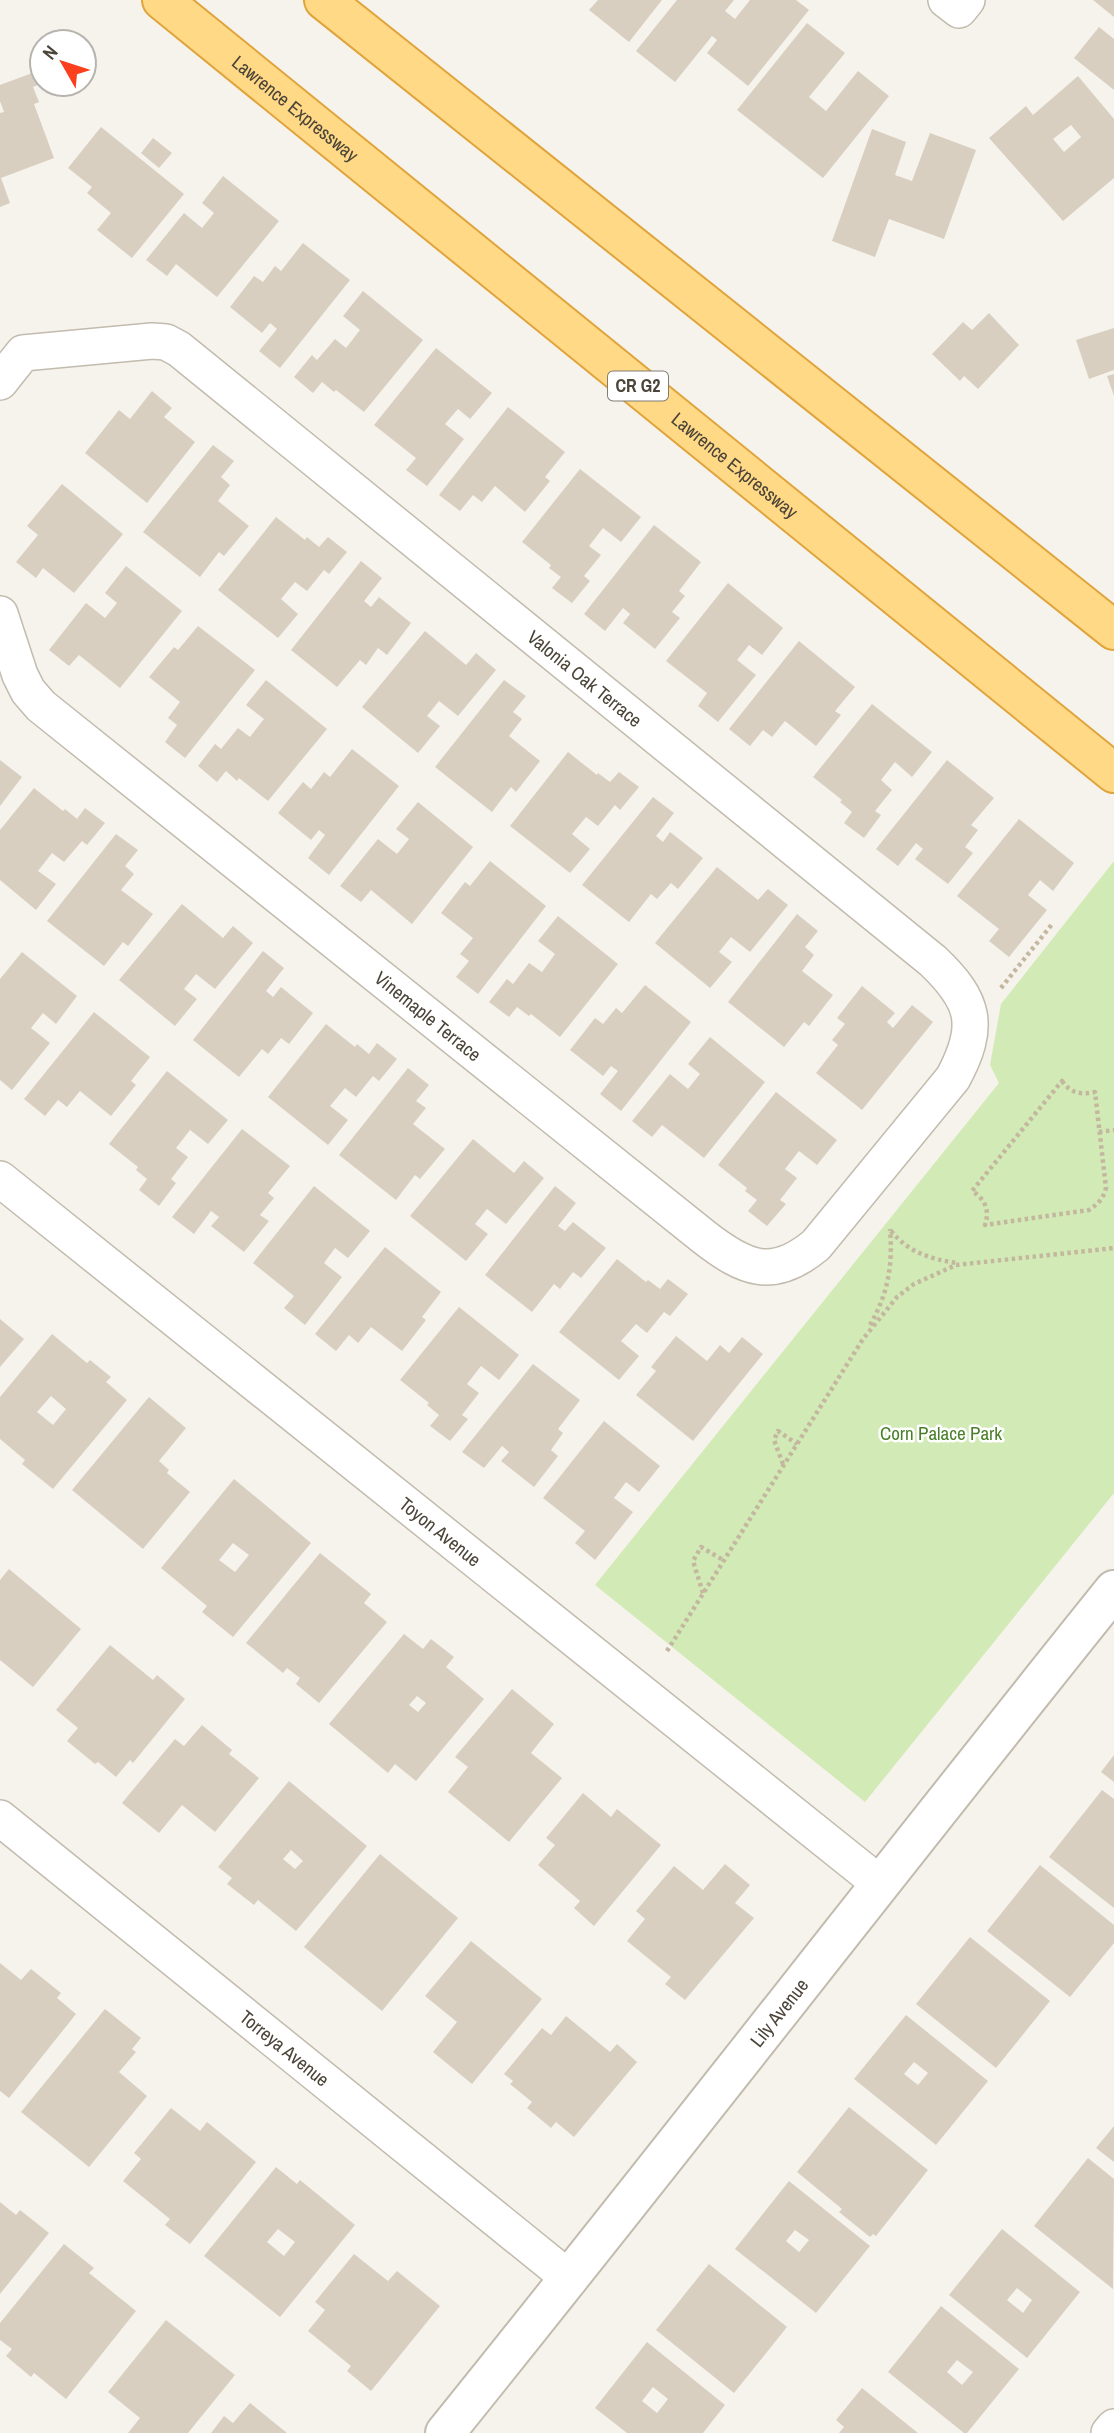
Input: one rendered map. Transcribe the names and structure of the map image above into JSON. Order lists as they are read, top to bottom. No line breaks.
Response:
{"streets":{"highway":["Lawrence Expressway","CR G2"],"street":["Valonia Oak Terrace","Vinemaple Terrace","Toyon Avenue","Lily Avenue","Torreya Avenue"]},"crossings":[["Valonia Oak Terrace","Vinemaple Terrace"],["Toyon Avenue","Lily Avenue"],["Lily Avenue","Torreya Avenue"]],"parks":["Corn Palace Park"],"north":"top left"}
